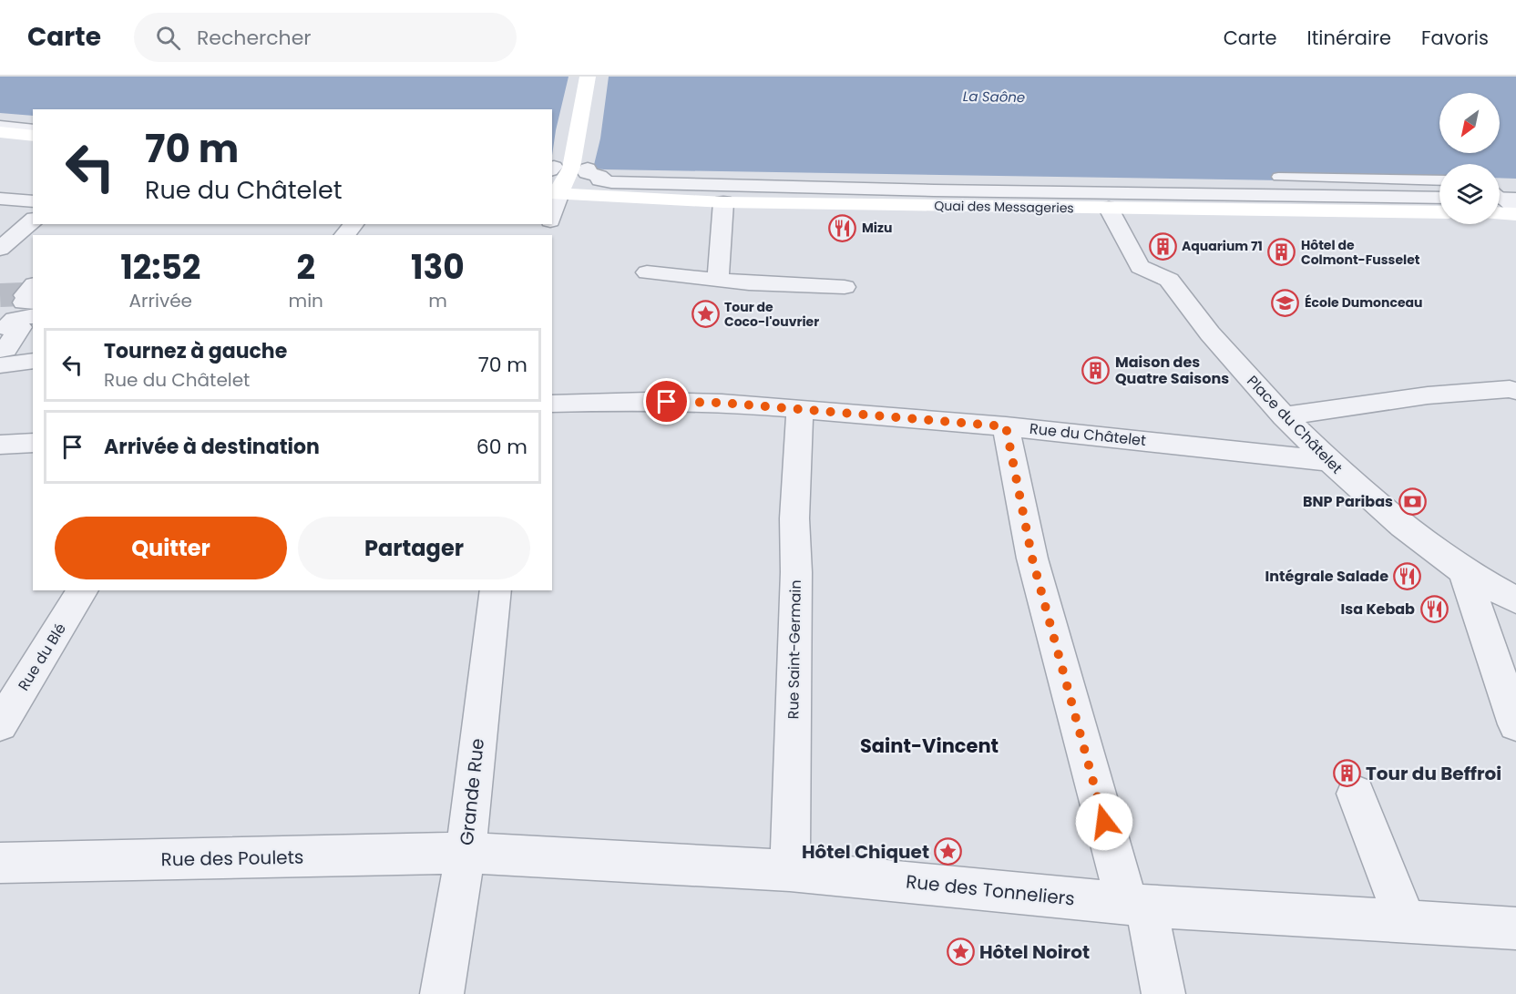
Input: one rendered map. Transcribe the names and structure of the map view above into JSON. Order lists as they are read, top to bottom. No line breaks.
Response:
{"streets":{"main road":["Quai des Messageries"],"street":["Place du Châtelet","Rue du Châtelet","Rue Saint-Germain","Rue du Blé","Grande Rue","Rue des Poulets","Rue des Tonneliers"]},"crossings":[["Quai des Messageries","Place du Châtelet"],["Place du Châtelet","Rue du Châtelet"],["Rue du Châtelet","Rue Saint-Germain"],["Rue Saint-Germain","Rue des Tonneliers"],["Grande Rue","Rue des Poulets"],["Grande Rue","Rue des Tonneliers"],["Rue des Poulets","Rue des Tonneliers"]],"districts":["Saint-Vincent"],"water":["La Saône"],"places":{"restaurant":["Mizu","Intégrale Salade","Isa Kebab"],"building":["Aquarium 71","Hôtel de Colmont-Fusselet","Maison des Quatre Saisons","Tour du Beffroi"],"school or university":["École Dumonceau"],"place":["Tour de Coco-l'ouvrier","Hôtel Chiquet","Hôtel Noirot"],"bank":["BNP Paribas"]},"north":"bottom left","page":{"header":"Carte","search":"Rechercher","nav":["Carte","Itinéraire","Favoris"],"turn":["70 m","Rue du Châtelet"],"eta":["12:52","Arrivée","2","min","130","m"],"list":[{"name":"Tournez à gauche","note":"Rue du Châtelet","value":"70 m"},{"name":"Arrivée à destination","value":"60 m"}],"buttons":["Quitter","Partager"]}}
